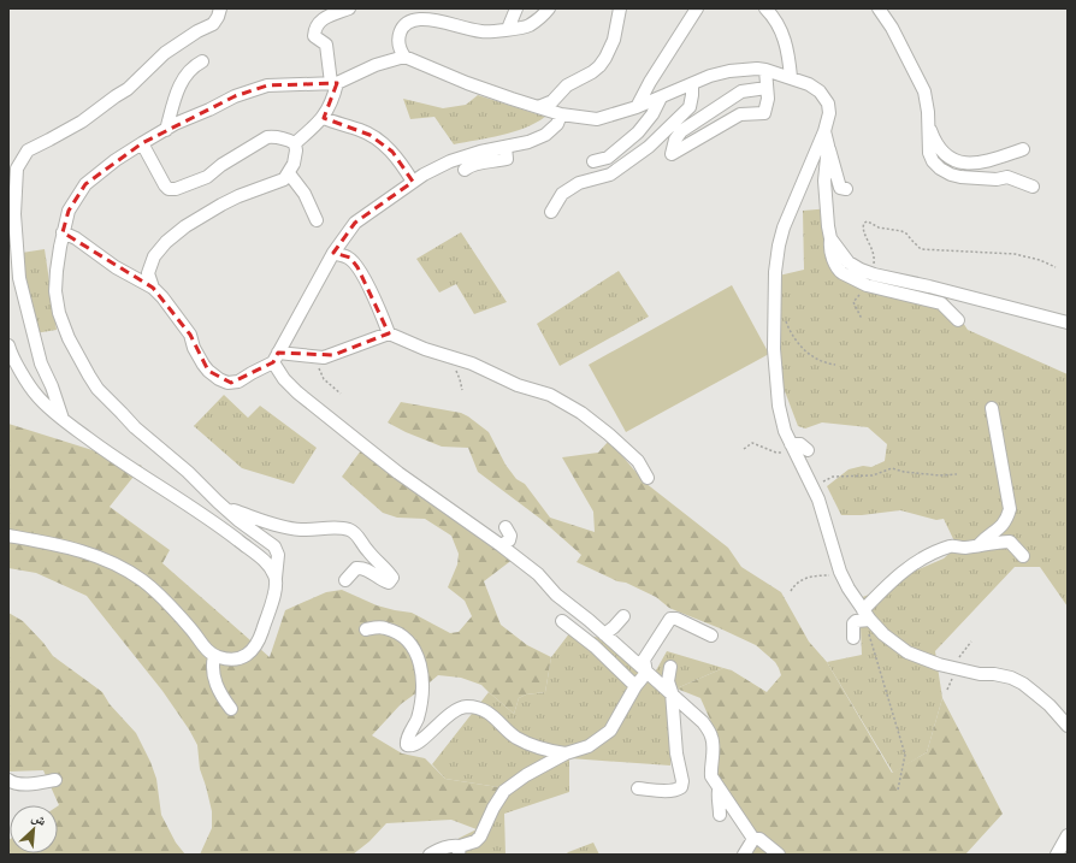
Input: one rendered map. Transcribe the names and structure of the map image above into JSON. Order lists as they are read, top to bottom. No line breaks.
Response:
{"north":"top right"}
